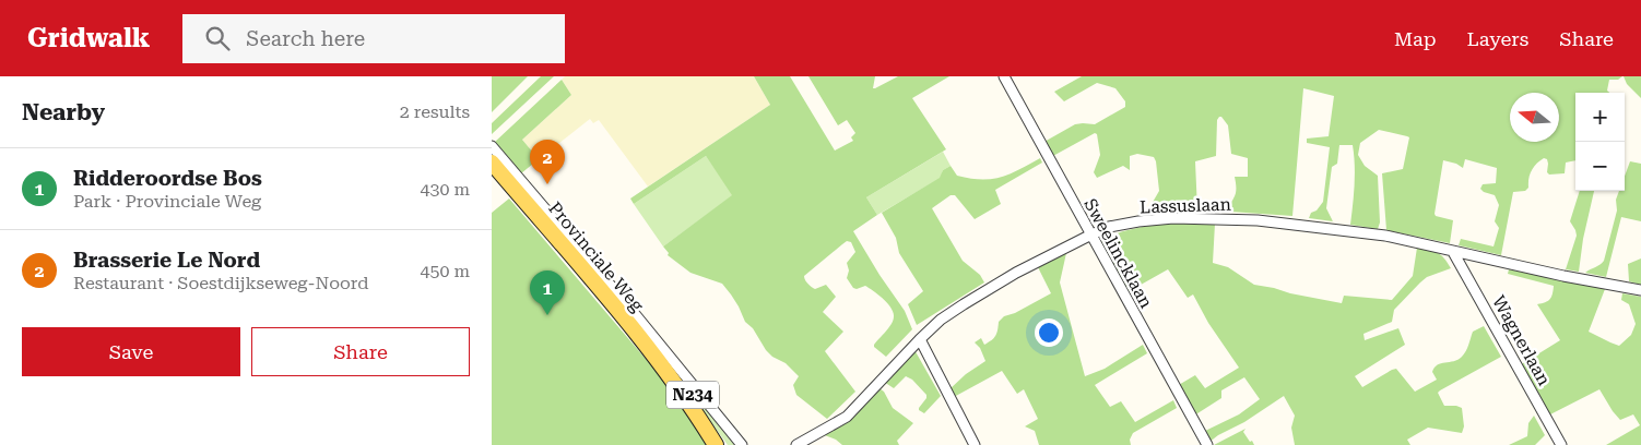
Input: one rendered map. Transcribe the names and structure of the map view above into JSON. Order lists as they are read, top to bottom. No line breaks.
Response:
{"streets":{"main road":["Provinciale Weg","N234"],"street":["Lassuslaan","Sweelincklaan","Wagnerlaan"]},"crossings":[["Lassuslaan","Sweelincklaan"],["Lassuslaan","Wagnerlaan"]],"north":"left","page":{"header":"Gridwalk","search":"Search here","nav":["Map","Layers","Share"],"heading":["Nearby","2 results"],"map_buttons":["+","−"],"pins":["2","1"],"list":[{"mark":"1","name":"Ridderoordse Bos","note":"Park · Provinciale Weg","value":"430 m"},{"mark":"2","name":"Brasserie Le Nord","note":"Restaurant · Soestdijkseweg-Noord","value":"450 m"}],"buttons":["Save","Share"]}}
